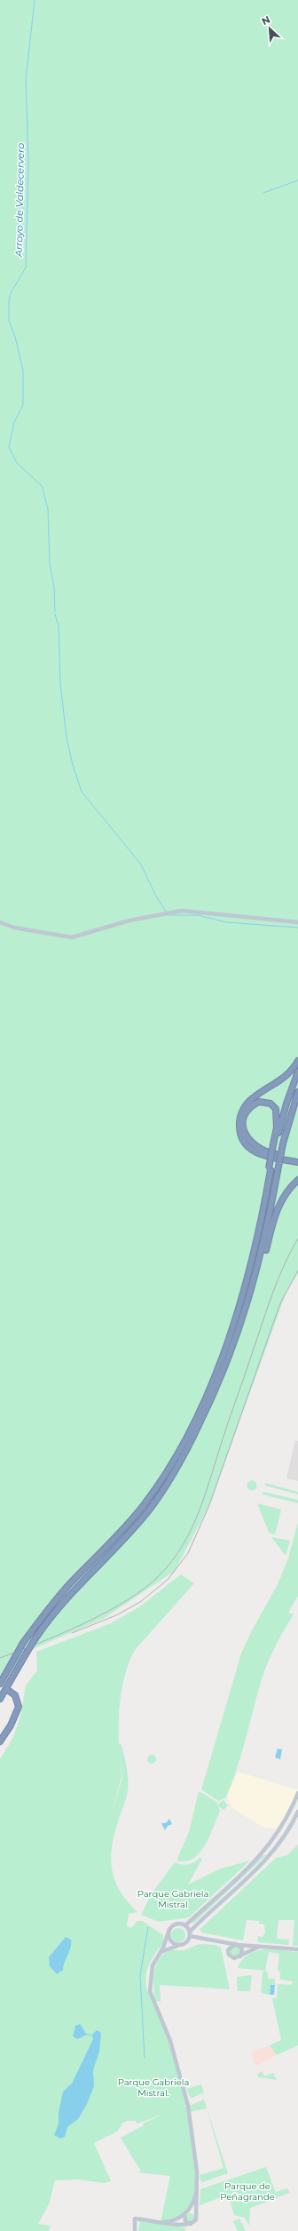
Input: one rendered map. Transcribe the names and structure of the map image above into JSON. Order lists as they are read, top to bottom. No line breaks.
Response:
{"water":["Arroyo de Valdecervero"],"parks":["Parque Gabriela Mistral","Parque Gabriela Mistral.","Parque de Peñagrande"],"north":"top left"}
